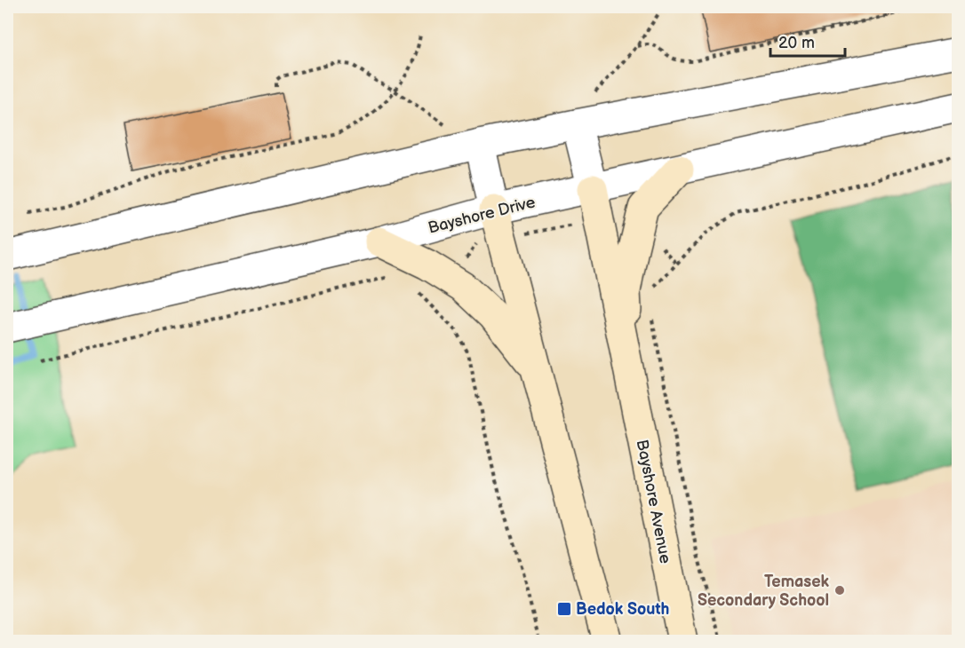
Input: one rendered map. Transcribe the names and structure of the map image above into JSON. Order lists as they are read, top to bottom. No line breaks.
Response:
{"streets":{"main road":["Bayshore Avenue"],"street":["Bayshore Drive"]},"crossings":[["Bayshore Drive","Bayshore Avenue"]],"places":{"other":["Temasek Secondary School"],"transit":["Bedok South"]},"scale_bar":"20 m"}
